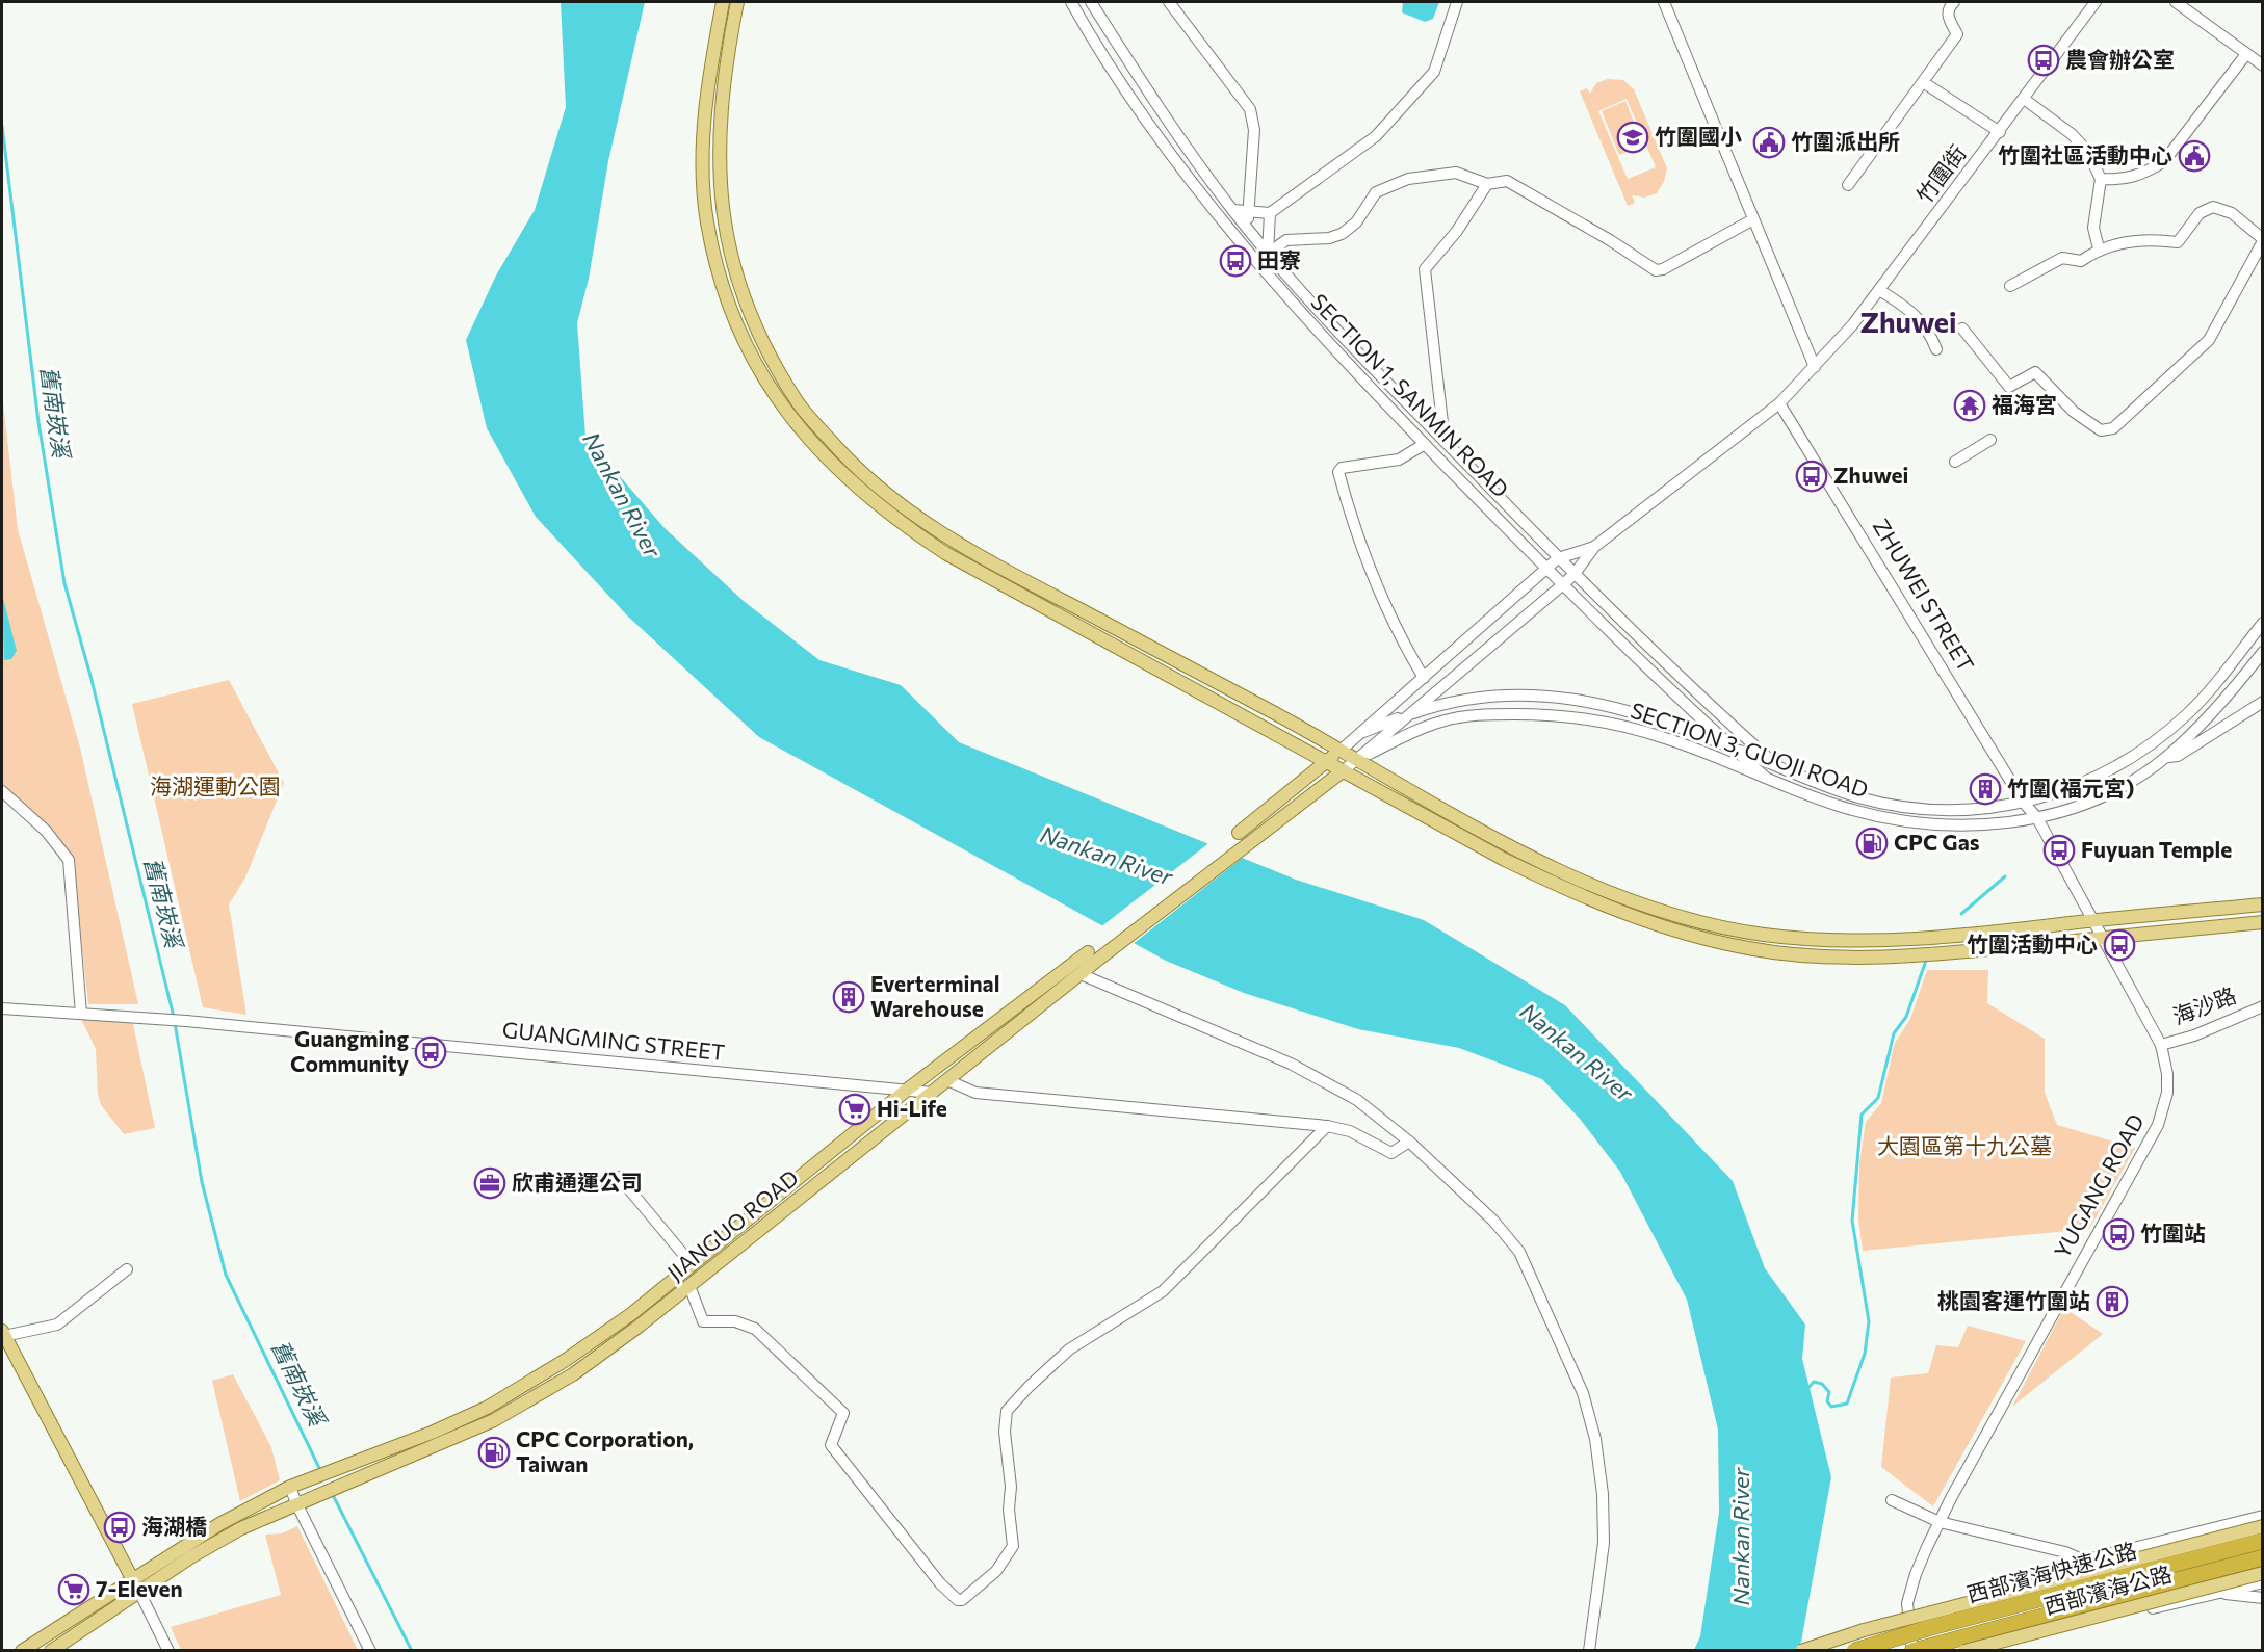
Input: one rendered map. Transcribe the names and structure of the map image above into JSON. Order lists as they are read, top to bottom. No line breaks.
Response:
{"streets":{"highway":["西部濱海快速公路"],"main road":["JIANGUO ROAD","西部濱海公路"],"street":["竹圍街","SECTION 1, SANMIN ROAD","ZHUWEI STREET","SECTION 3, GUOJI ROAD","海沙路","GUANGMING STREET","YUGANG ROAD"]},"crossings":[["竹圍街","ZHUWEI STREET"],["SECTION 1, SANMIN ROAD","SECTION 3, GUOJI ROAD"],["ZHUWEI STREET","SECTION 3, GUOJI ROAD"],["ZHUWEI STREET","YUGANG ROAD"],["SECTION 3, GUOJI ROAD","YUGANG ROAD"],["海沙路","YUGANG ROAD"],["GUANGMING STREET","JIANGUO ROAD"],["YUGANG ROAD","西部濱海快速公路"]],"districts":["Zhuwei"],"water":["舊南崁溪","Nankan River"],"parks":["海湖運動公園","大園區第十九公墓"],"places":{"bus stop":["農會辦公室","田寮","Zhuwei","Fuyuan Temple","竹圍活動中心","Guangming Community","竹圍站","海湖橋"],"school or university":["竹圍國小"],"public building":["竹圍派出所","竹圍社區活動中心"],"temple":["福海宮"],"building":["竹圍(福元宮)","Everterminal Warehouse","桃園客運竹圍站"],"fuel station":["CPC Gas","CPC Corporation, Taiwan"],"supermarket":["Hi-Life","7-Eleven"],"office":["欣甫通運公司"]}}
